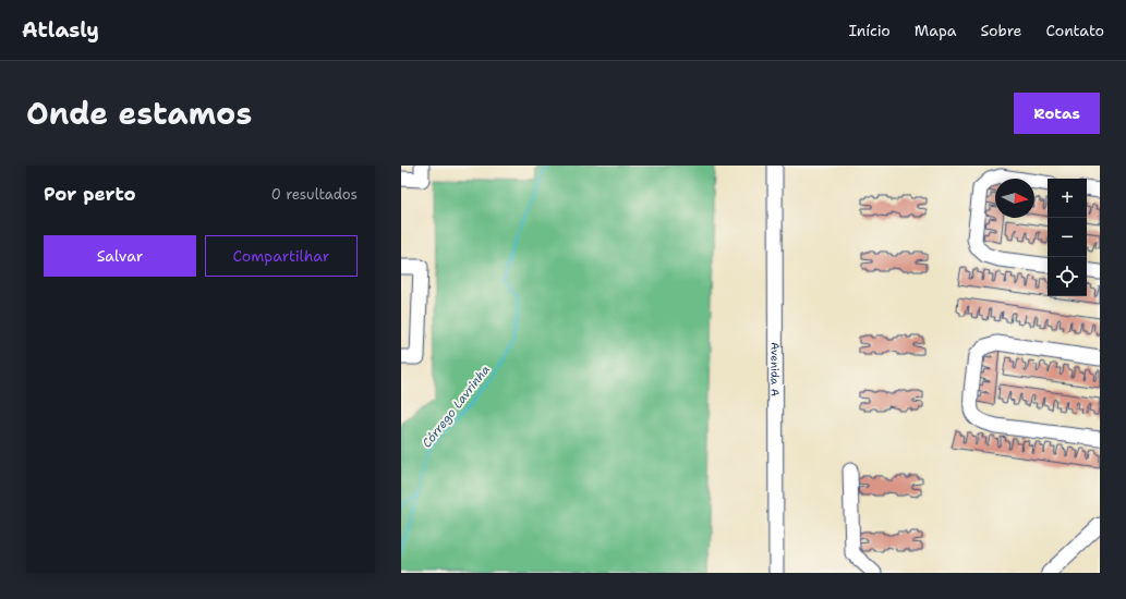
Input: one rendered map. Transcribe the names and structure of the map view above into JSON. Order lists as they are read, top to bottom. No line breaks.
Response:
{"streets":{"street":["Avenida A"]},"water":["Córrego Lavrinha"],"north":"right","page":{"header":"Atlasly","nav":["Início","Mapa","Sobre","Contato"],"title":"Onde estamos","buttons":["Rotas",["Salvar","Compartilhar"]],"heading":["Por perto","0 resultados"],"map_buttons":["+","−"]}}
